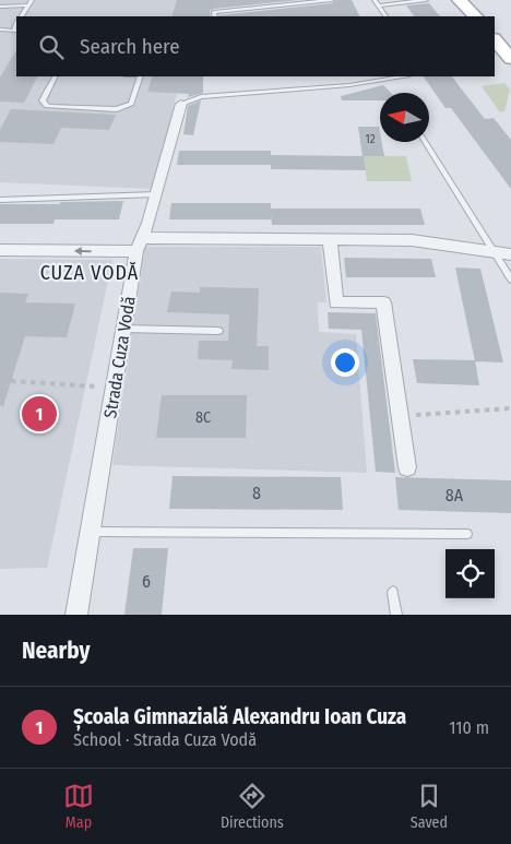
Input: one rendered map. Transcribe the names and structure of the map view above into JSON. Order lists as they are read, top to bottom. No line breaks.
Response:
{"streets":{"street":["Strada Cuza Vodă"]},"districts":["CUZA VODĂ"],"house_numbers":["12","8C","8","8A","6"],"north":"left","page":{"search":"Search here","pins":"1","heading":"Nearby","list":[{"mark":"1","name":"Școala Gimnazială Alexandru Ioan Cuza","note":"School · Strada Cuza Vodă","value":"110 m"}],"nav":["Map","Directions","Saved"]}}
